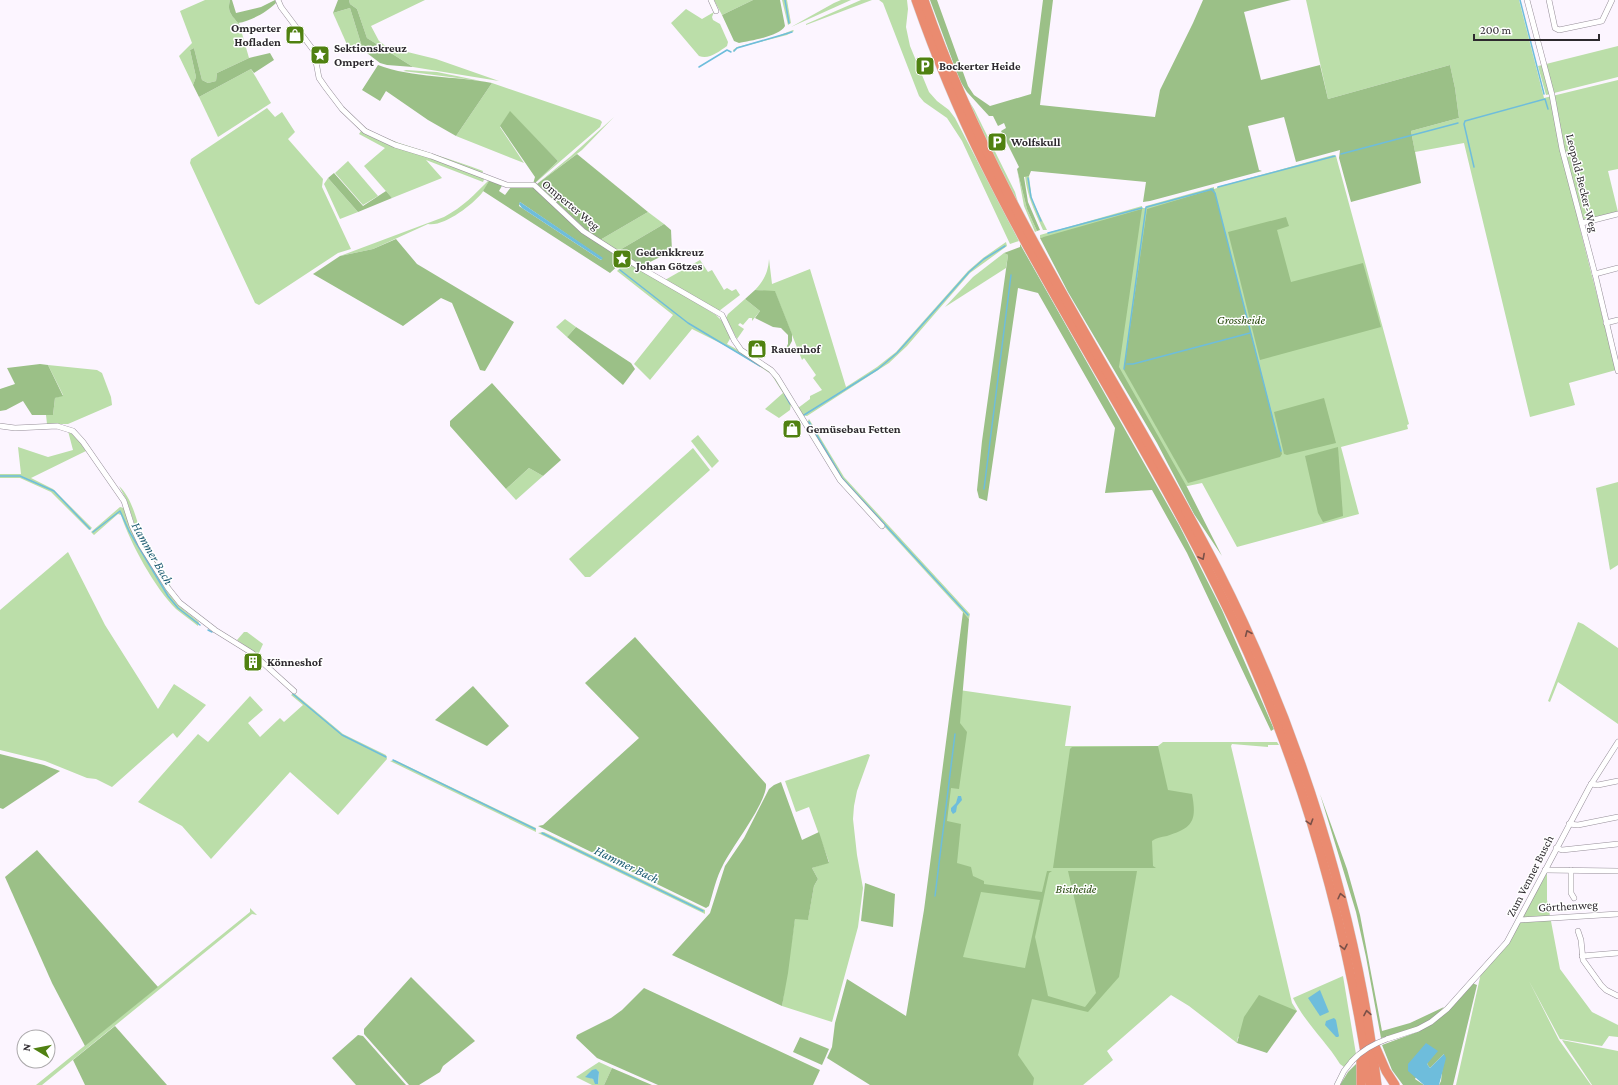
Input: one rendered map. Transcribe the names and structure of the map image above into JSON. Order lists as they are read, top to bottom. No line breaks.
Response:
{"streets":{"street":["Leopold-Becker-Weg","Omperter Weg","Zum Venner Busch","Görthenweg"]},"crossings":[["Zum Venner Busch","Görthenweg"]],"water":["Hammer Bach"],"parks":["Grossheide","Bistheide"],"places":{"shop":["Omperter Hofladen","Rauenhof","Gemüsebau Fetten"],"place":["Sektionskreuz Ompert","Gedenkkreuz Johan Götzes"],"parking":["Bockerter Heide","Wolfskull"],"building":["Könneshof"]},"scale_bar":"200 m","north":"left"}
